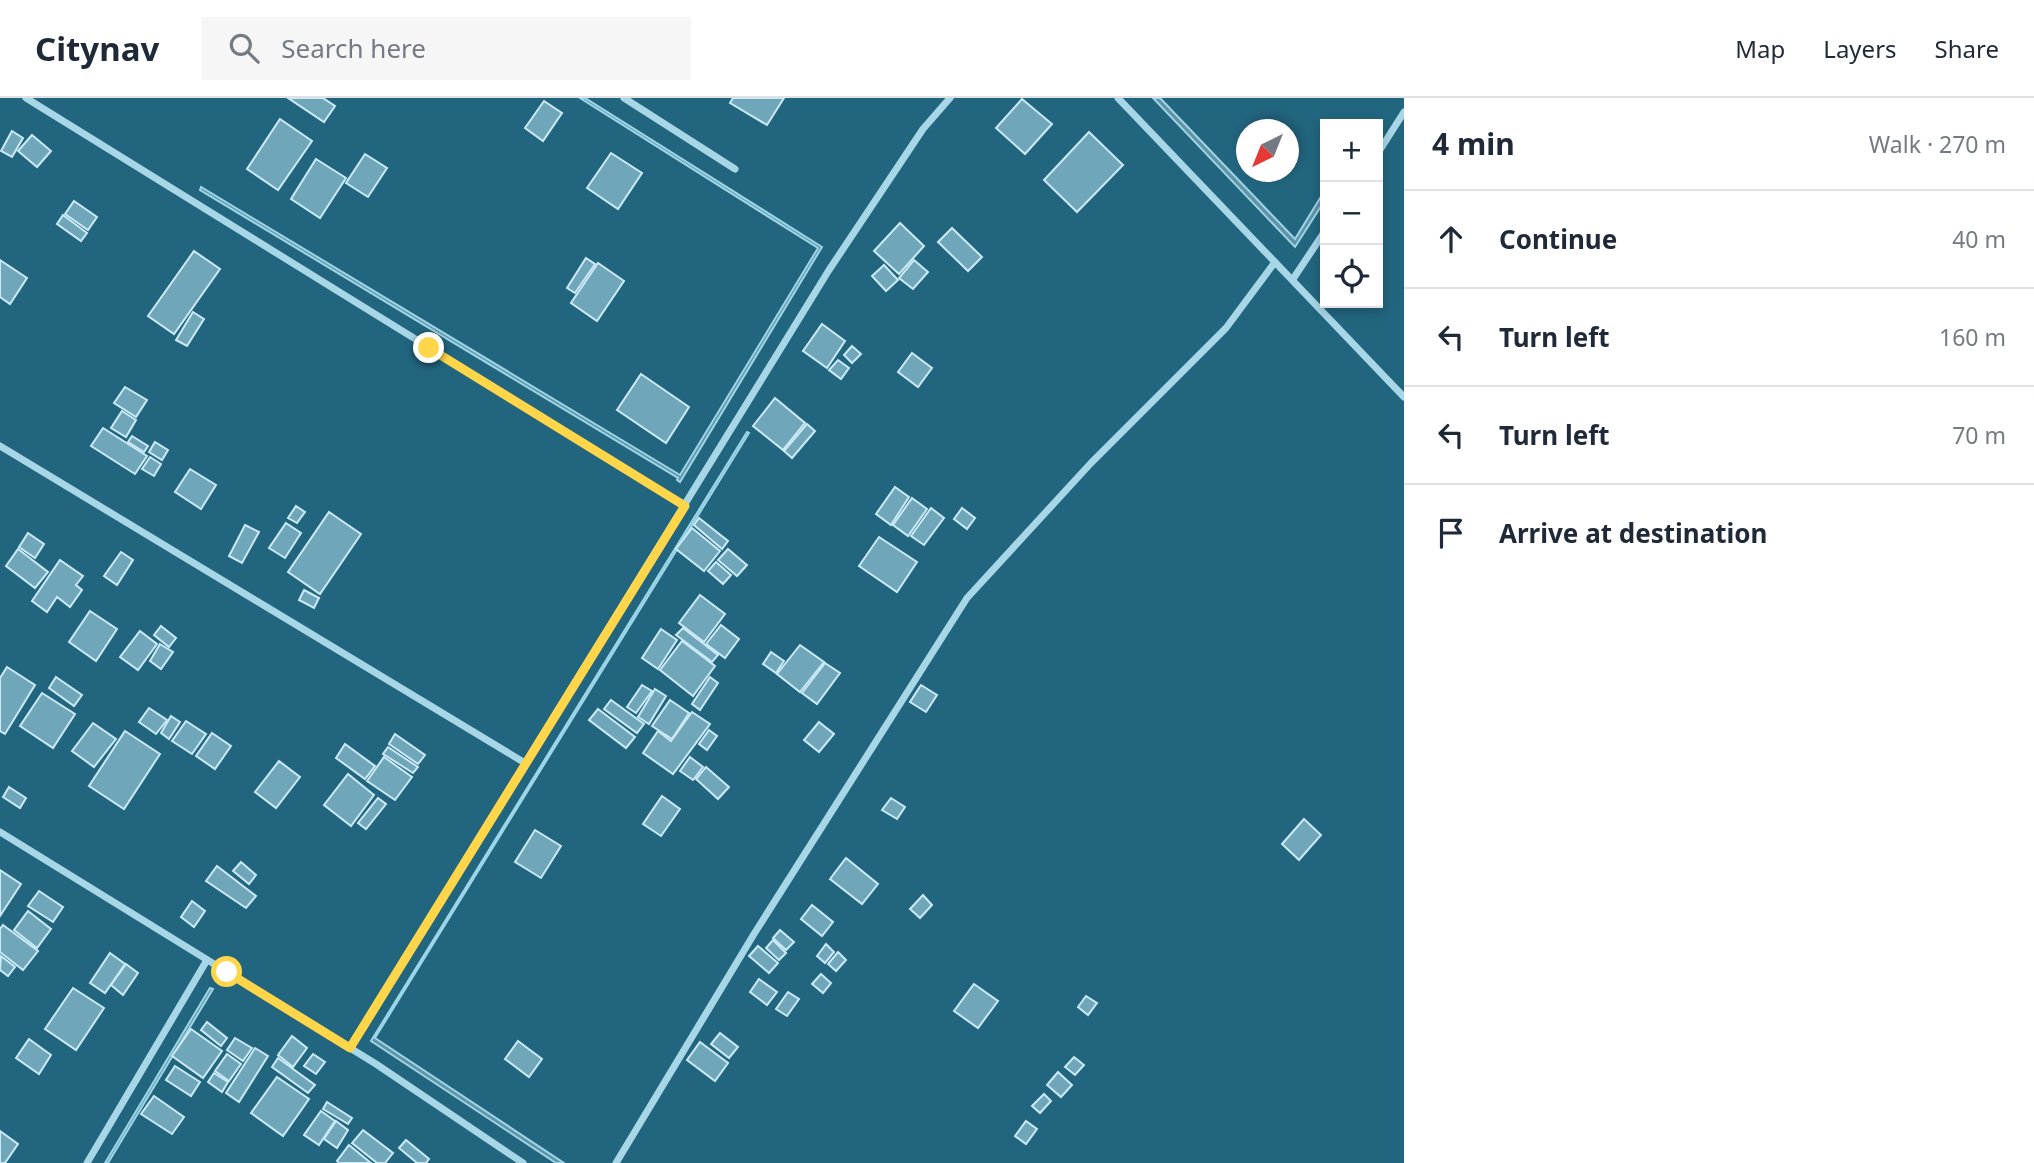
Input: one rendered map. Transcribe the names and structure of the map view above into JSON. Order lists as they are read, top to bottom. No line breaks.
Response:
{"north":"bottom left","page":{"header":"Citynav","search":"Search here","nav":["Map","Layers","Share"],"heading":["4 min","Walk · 270 m"],"map_buttons":["+","−"],"list":[["Continue","40 m"],["Turn left","160 m"],["Turn left","70 m"],"Arrive at destination"]}}
